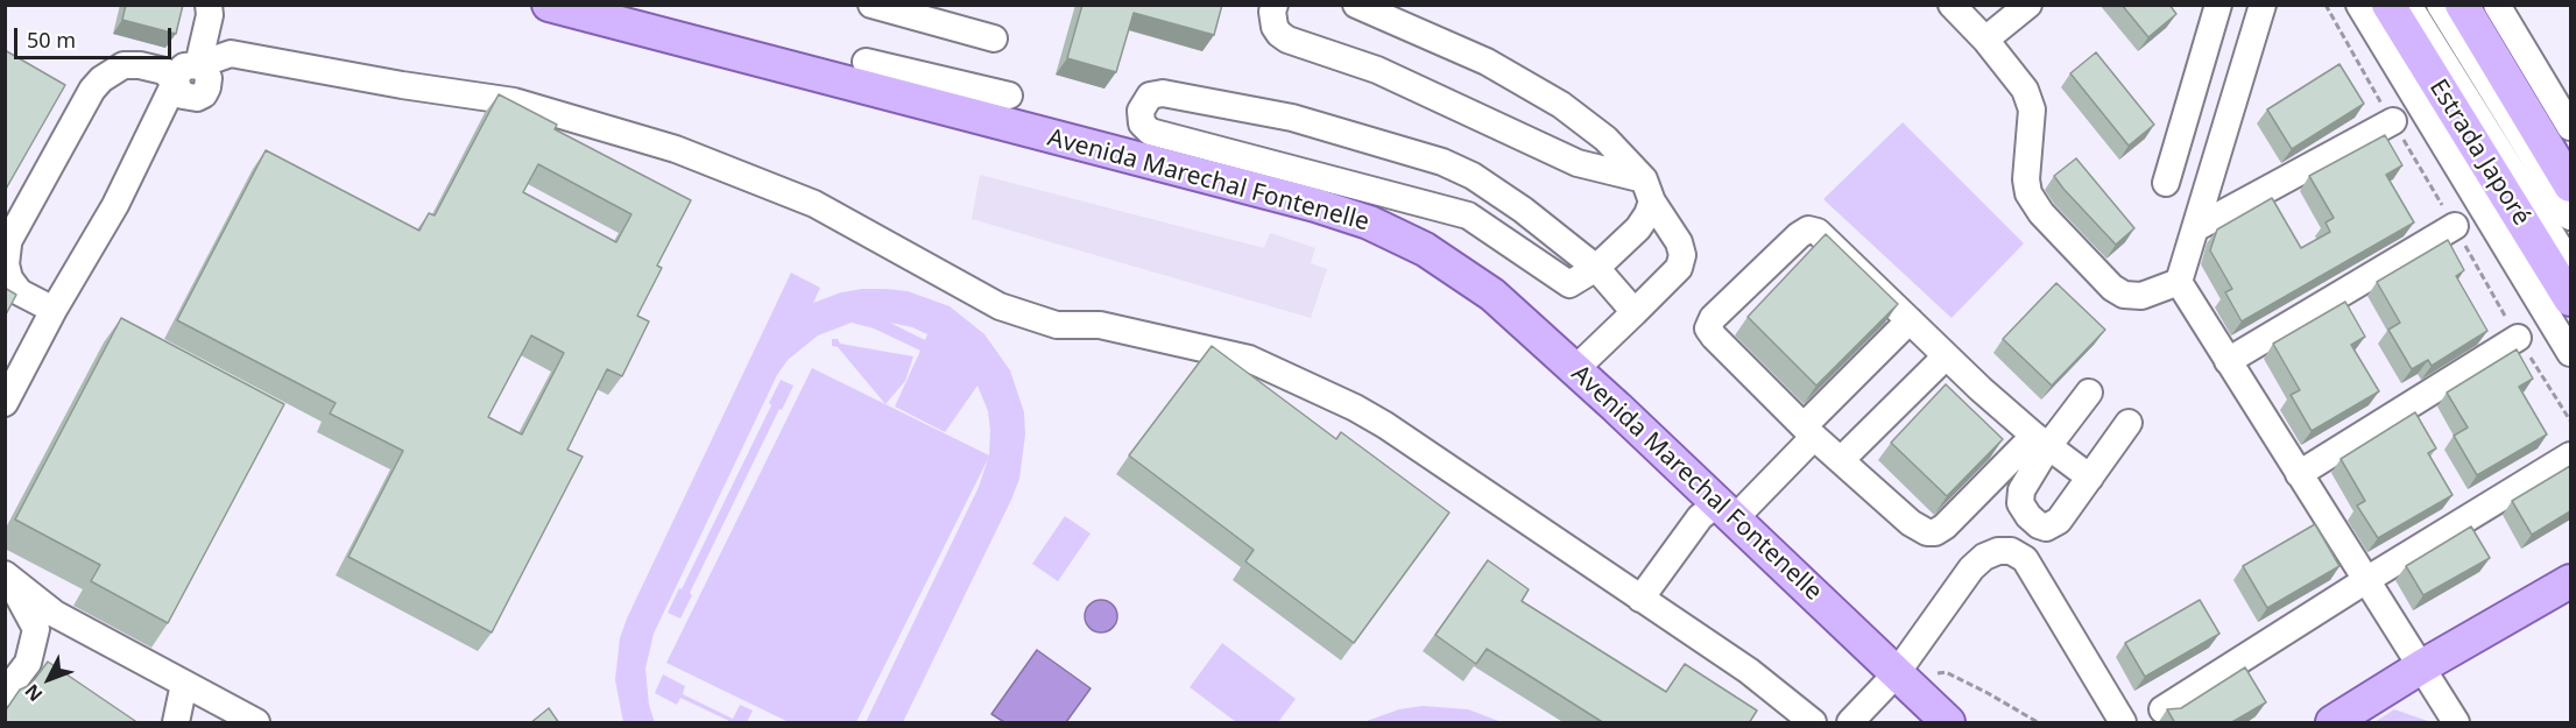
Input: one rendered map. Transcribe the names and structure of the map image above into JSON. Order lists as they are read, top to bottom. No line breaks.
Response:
{"streets":{"main road":["Estrada Japoré","Avenida Marechal Fontenelle"]},"scale_bar":"50 m","north":"bottom left"}
